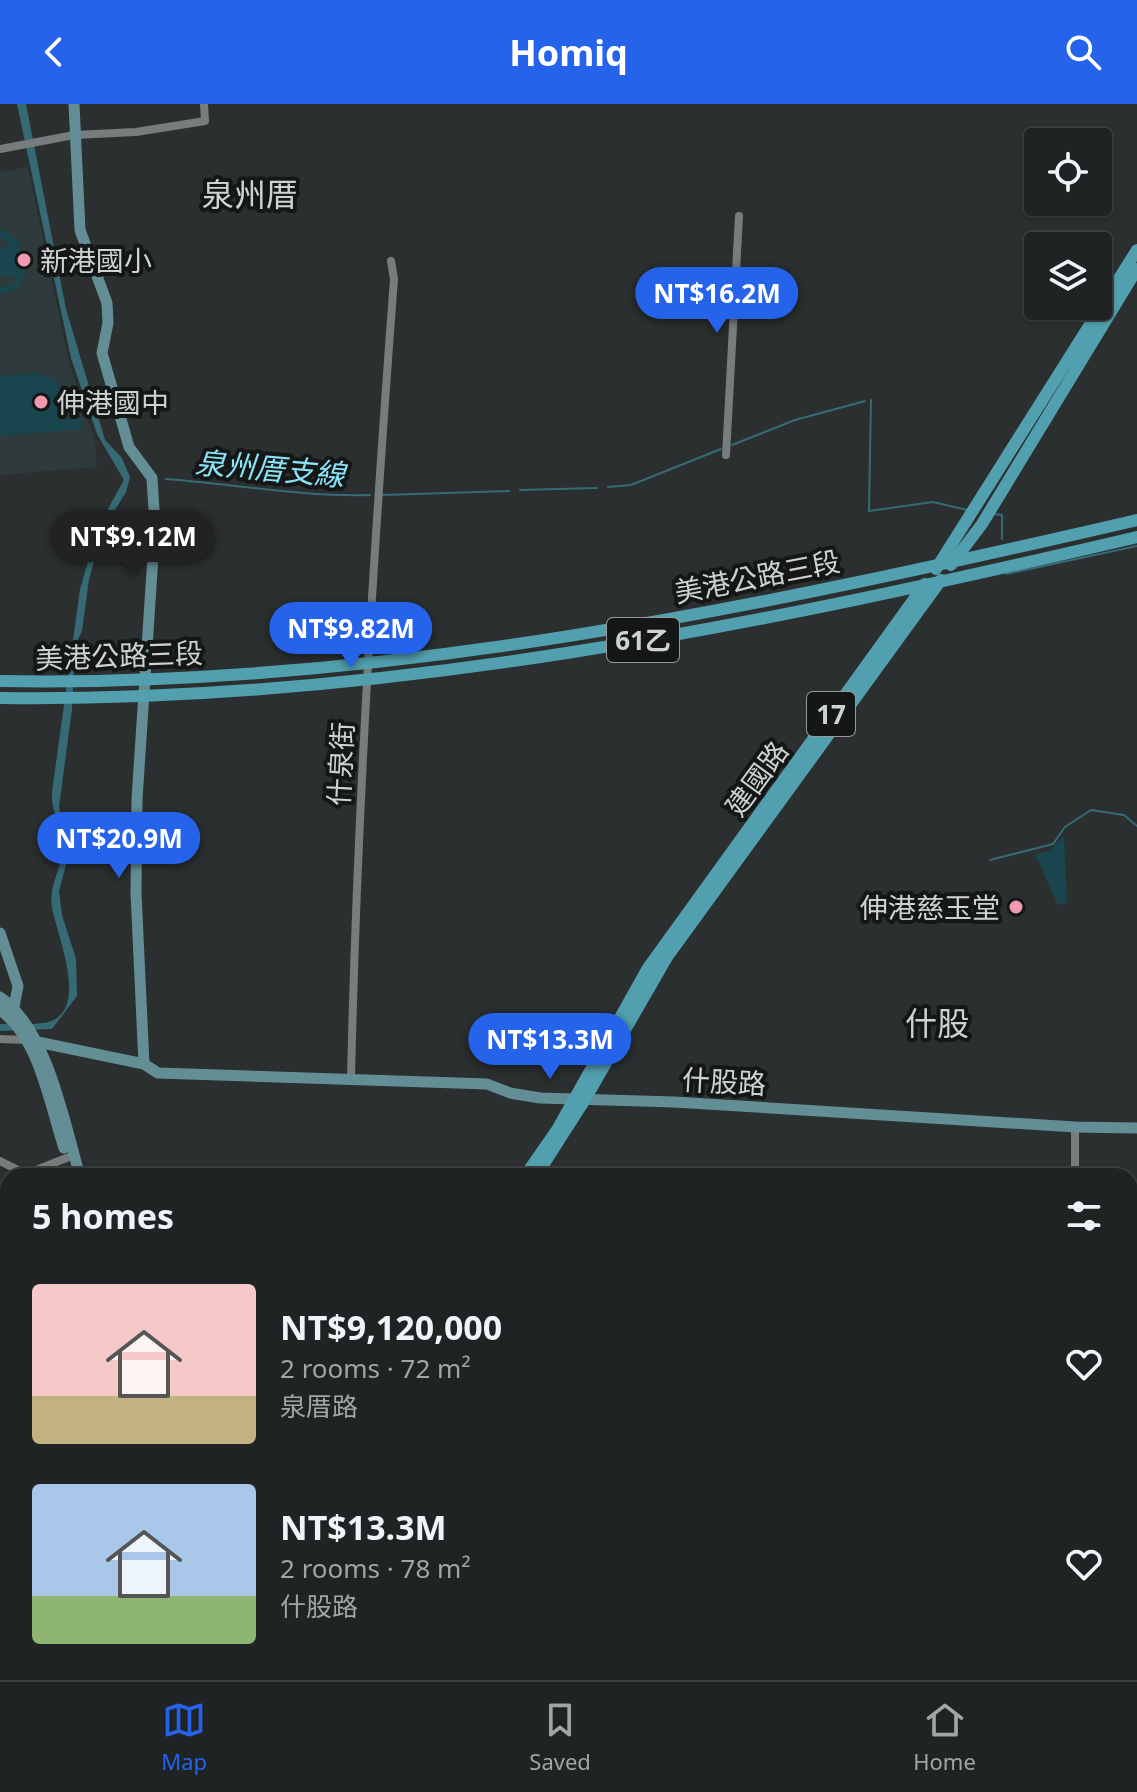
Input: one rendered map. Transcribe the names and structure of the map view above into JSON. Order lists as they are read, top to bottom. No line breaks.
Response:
{"streets":{"main road":["美港公路三段","61乙","17","建國路"],"street":["什泉街","什股路"]},"crossings":[["美港公路三段","什泉街"],["美港公路三段","建國路"],["什泉街","什股路"],["建國路","什股路"]],"districts":["泉州厝","什股"],"water":["泉州厝支線"],"places":["新港國小","伸港國中","伸港慈玉堂"],"page":{"header":"Homiq","price":["NT$16.2M","NT$9.12M","NT$9.82M","NT$20.9M","NT$13.3M"],"heading":"5 homes","list":[{"name":"NT$9,120,000","note":"2 rooms · 72 m² · 泉厝路"},{"name":"NT$13.3M","note":"2 rooms · 78 m² · 什股路"}],"tabs":["Map","Saved","Home"]}}
